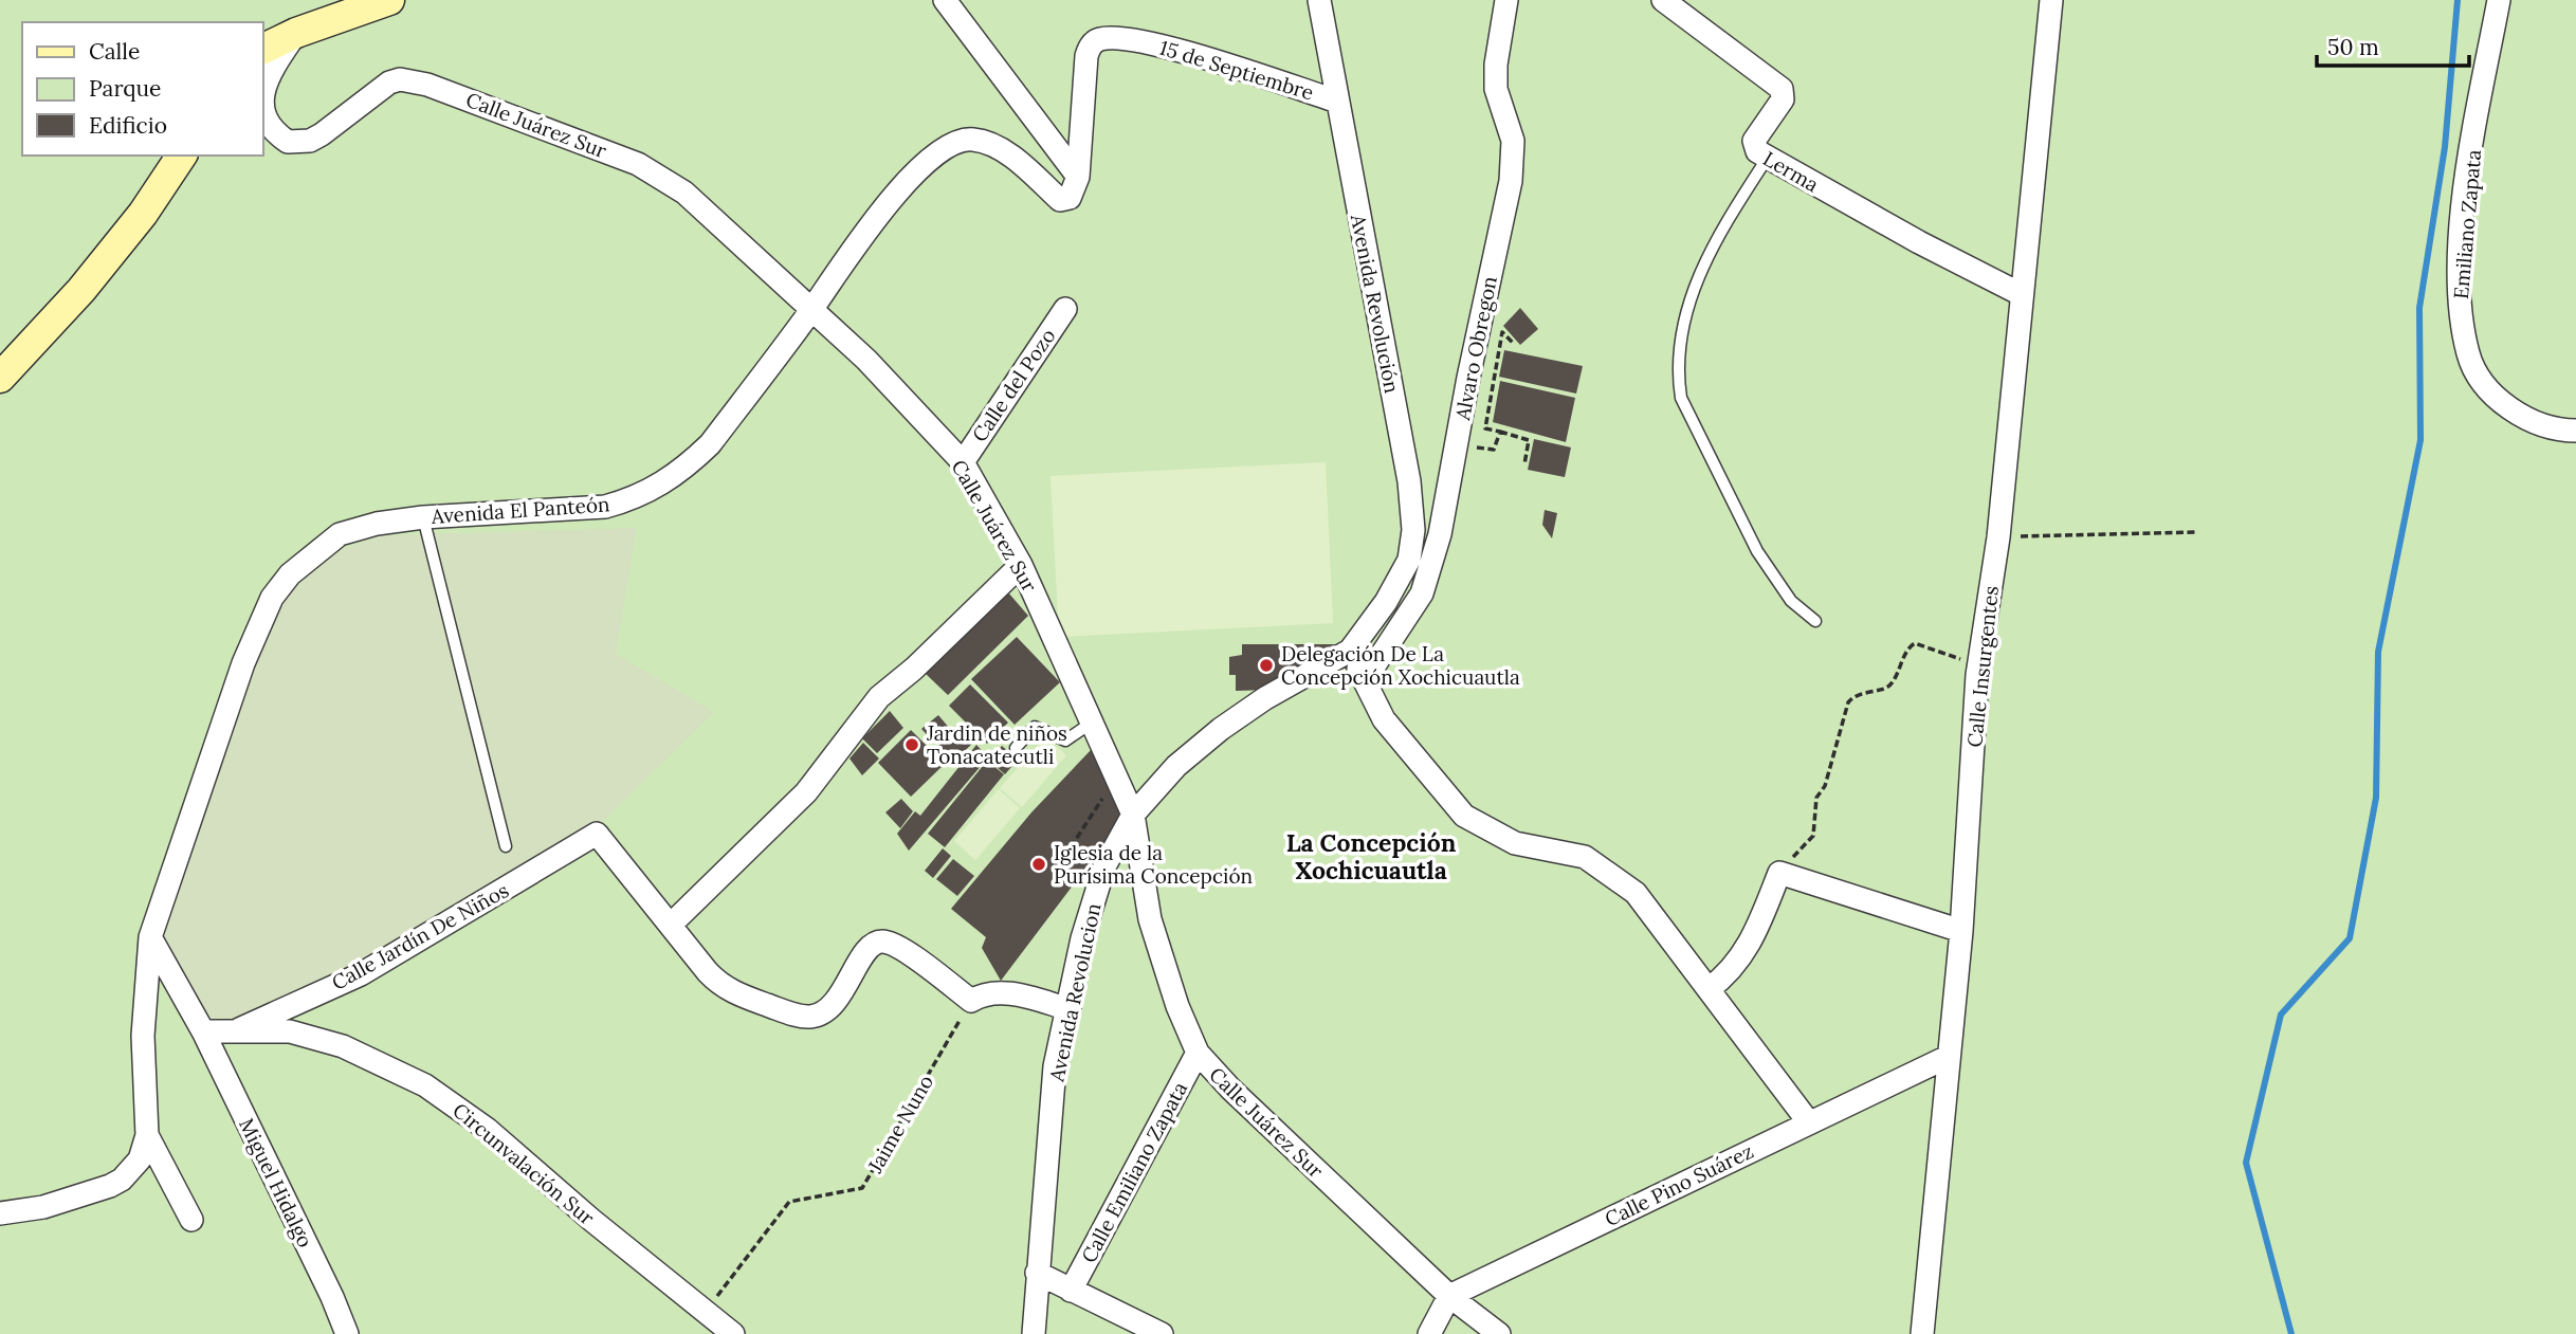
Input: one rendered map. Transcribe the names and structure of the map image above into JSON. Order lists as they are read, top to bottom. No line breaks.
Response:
{"streets":{"street":["15 de Septiembre","Calle Juárez Sur","Lerma","Emiliano Zapata","Avenida Revolución","Alvaro Obregon","Calle del Pozo","Avenida El Panteón","Calle Insurgentes","Calle Jardín De Niños","Avenida Revolucion","Circunvalación Sur","Calle Emiliano Zapata","Miguel Hidalgo","Calle Pino Suárez"],"path":["Jaime Nuno"]},"crossings":[["15 de Septiembre","Avenida Revolución"],["15 de Septiembre","Avenida El Panteón"],["Calle Juárez Sur","Calle del Pozo"],["Calle Juárez Sur","Avenida El Panteón"],["Calle Juárez Sur","Avenida Revolucion"],["Calle Juárez Sur","Calle Emiliano Zapata"],["Calle Juárez Sur","Calle Pino Suárez"],["Lerma","Calle Insurgentes"],["Avenida Revolución","Avenida Revolucion"],["Calle Insurgentes","Calle Pino Suárez"],["Calle Jardín De Niños","Circunvalación Sur"],["Jaime Nuno","Circunvalación Sur"],["Circunvalación Sur","Miguel Hidalgo"]],"districts":["La Concepción Xochicuautla"],"places":["Delegación De La Concepción Xochicuautla","Jardin de niños Tonacatecutli","Iglesia de la Purísima Concepción"],"legend":["Calle","Parque","Edificio"],"scale_bar":"50 m"}
